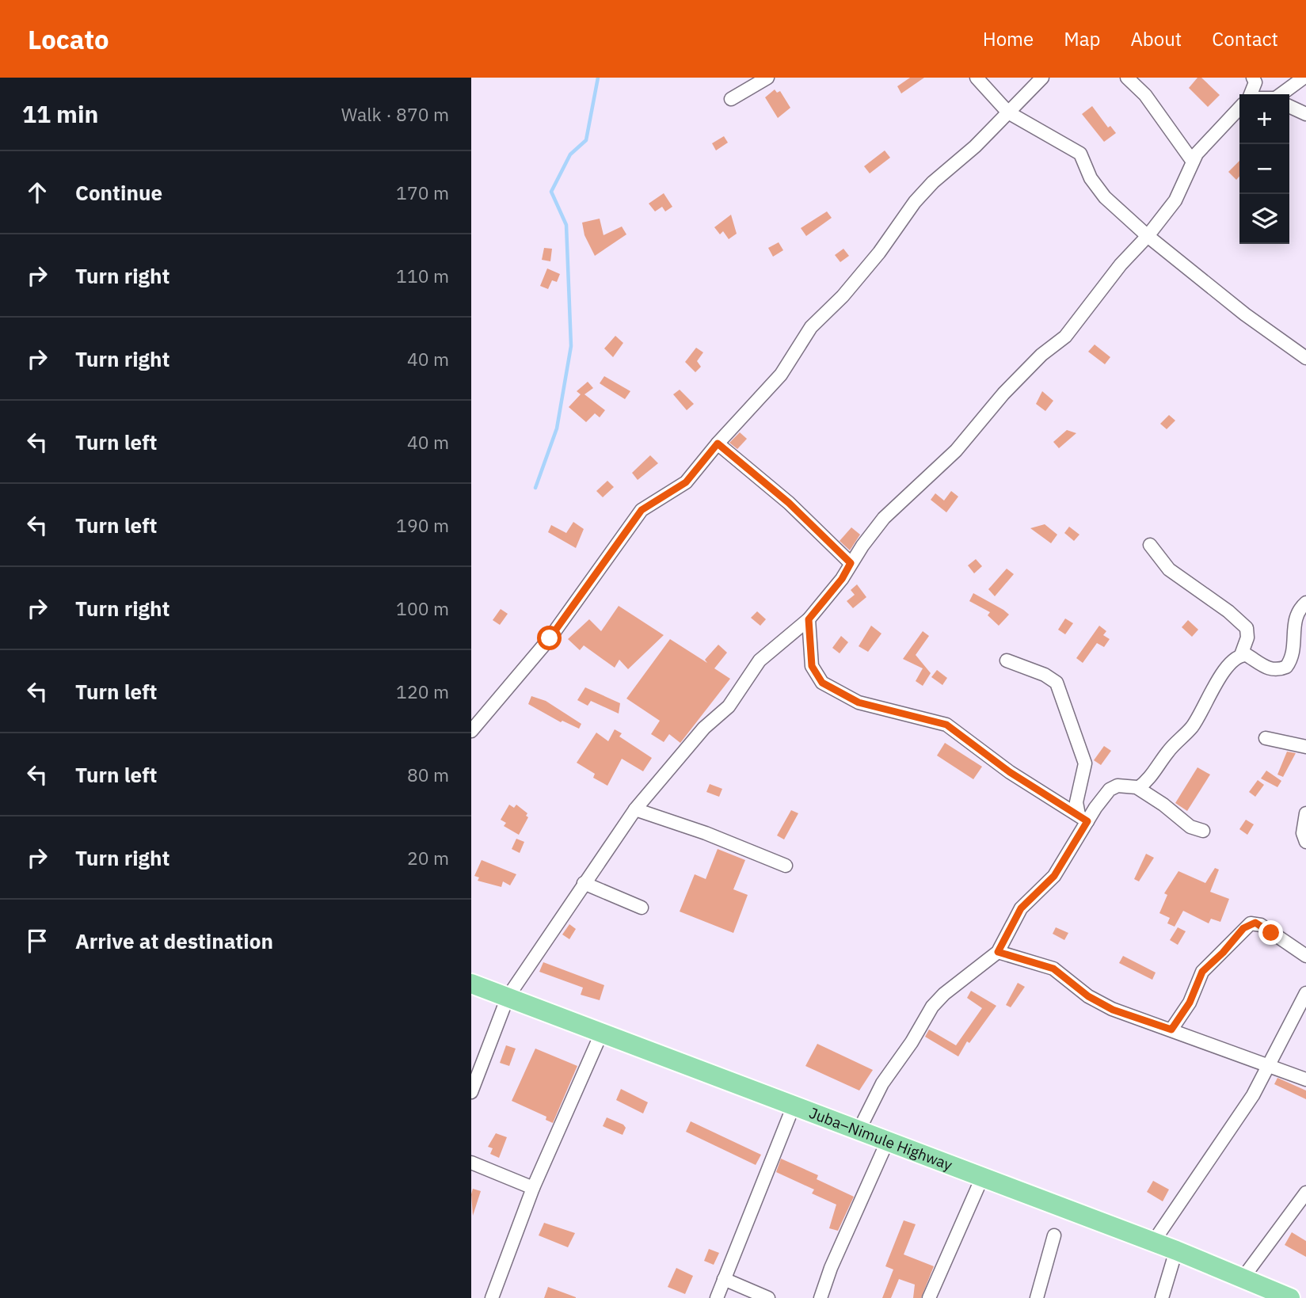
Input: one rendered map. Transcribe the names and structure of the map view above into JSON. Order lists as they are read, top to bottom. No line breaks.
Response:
{"streets":{"main road":["Juba–Nimule Highway"]},"page":{"header":"Locato","nav":["Home","Map","About","Contact"],"heading":["11 min","Walk · 870 m"],"map_buttons":["+","−"],"list":[["Continue","170 m"],["Turn right","110 m"],["Turn right","40 m"],["Turn left","40 m"],["Turn left","190 m"],["Turn right","100 m"],["Turn left","120 m"],["Turn left","80 m"],["Turn right","20 m"],"Arrive at destination"]}}
